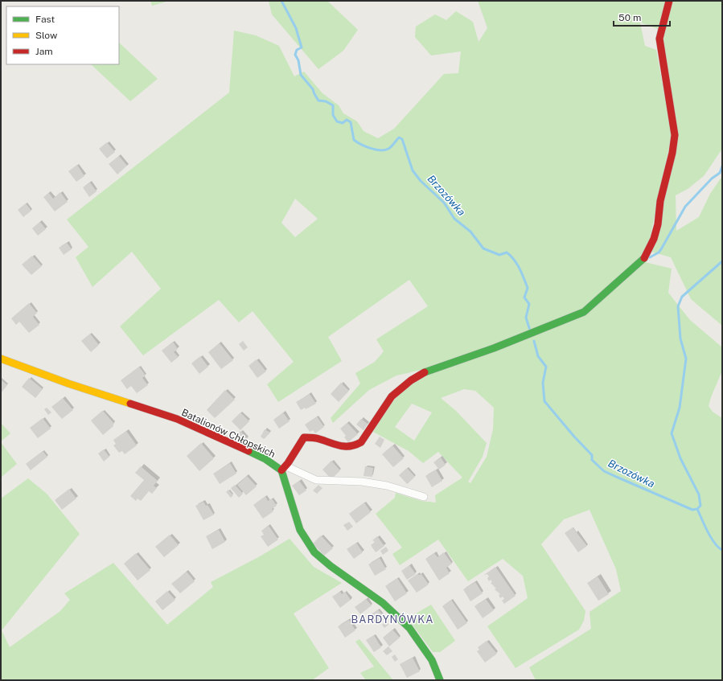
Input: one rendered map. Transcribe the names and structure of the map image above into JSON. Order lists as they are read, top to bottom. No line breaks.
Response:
{"streets":{"street":["Batalionów Chłopskich"]},"districts":["BARDYNÓWKA"],"water":["Brzozówka"],"legend":["Fast","Slow","Jam"],"scale_bar":"50 m"}
